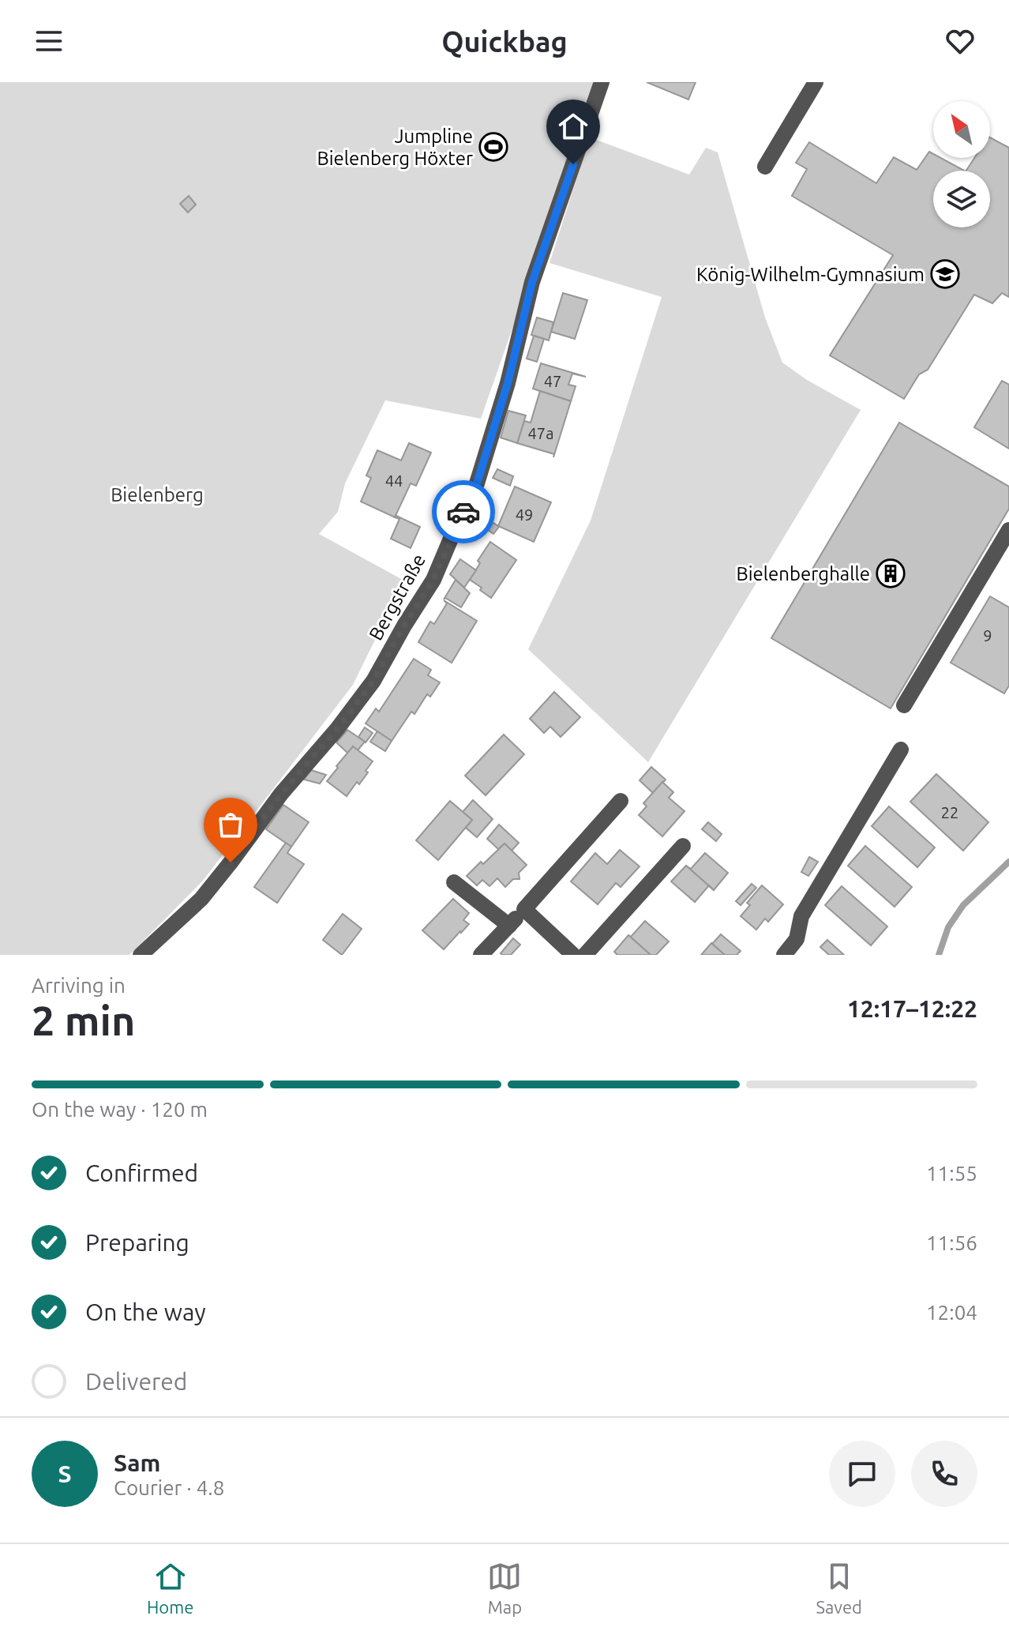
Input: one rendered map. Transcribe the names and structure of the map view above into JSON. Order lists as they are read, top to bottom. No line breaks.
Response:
{"streets":{"street":["Bergstraße"]},"parks":["Bielenberg"],"places":{"sports":["Jumpline Bielenberg Höxter"],"school or university":["König-Wilhelm-Gymnasium"],"building":["Bielenberghalle"]},"house_numbers":["47","47a","44","49","9","22"],"north":"top left","page":{"header":"Quickbag","heading":["2 min","Arriving in","12:17–12:22"],"panel":["Sam","Courier · 4.8"],"bar":"On the way · 120 m","list":[["Confirmed","11:55"],["Preparing","11:56"],["On the way","12:04"],"Delivered"],"round":"S","tabs":["Home","Map","Saved"]}}
